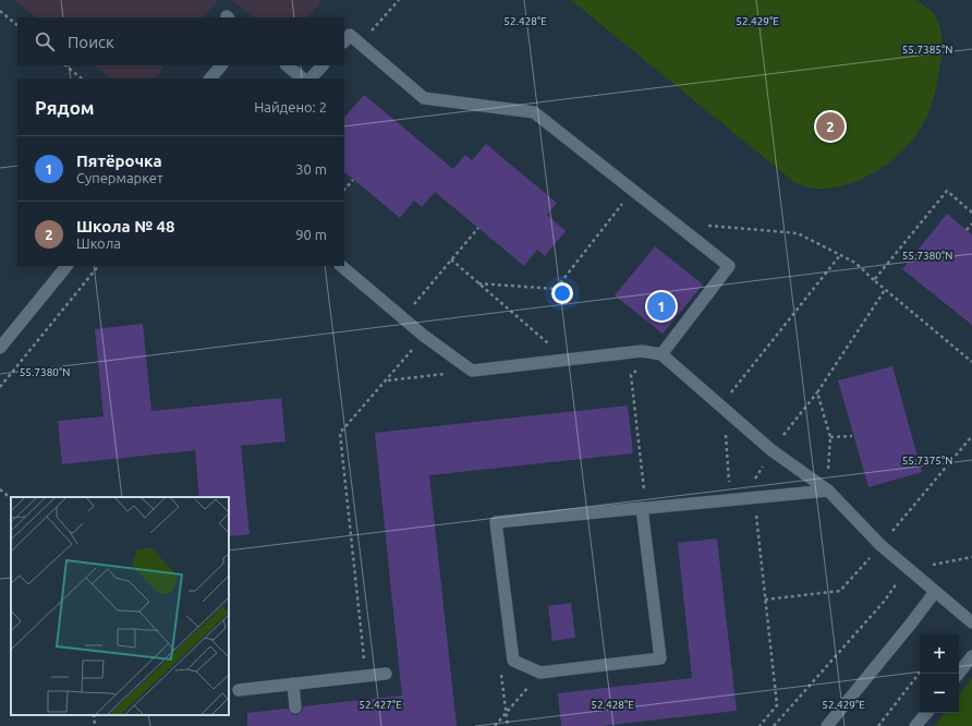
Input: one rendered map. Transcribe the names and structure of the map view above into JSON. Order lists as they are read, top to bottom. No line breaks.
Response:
{"page":{"search":"Поиск","heading":["Рядом","Найдено: 2"],"pins":["2","1"],"list":[{"mark":"1","name":"Пятёрочка","note":"Супермаркет","value":"30 m"},{"mark":"2","name":"Школа № 48","note":"Школа","value":"90 m"}],"map_buttons":["+","−"]},"coordinates":["52.428°E","52.429°E","55.7385°N","55.7380°N","55.7375°N","52.427°E"]}
